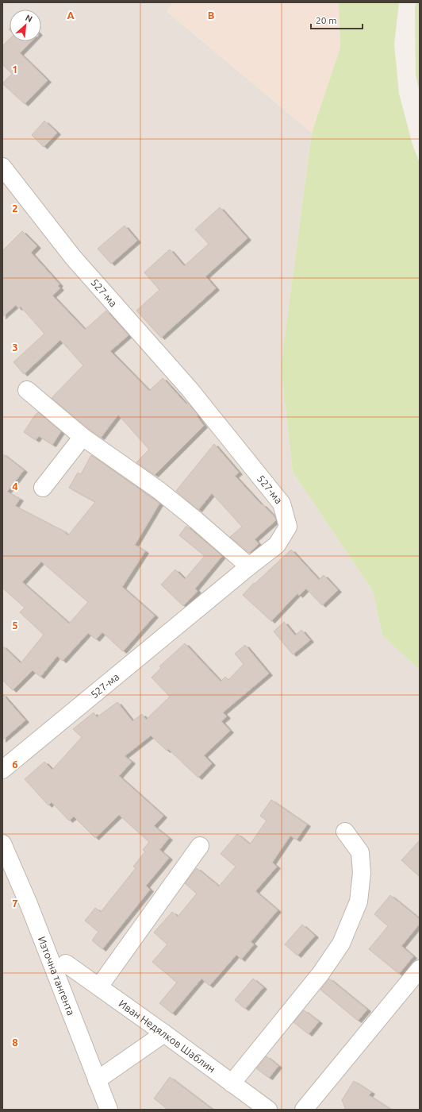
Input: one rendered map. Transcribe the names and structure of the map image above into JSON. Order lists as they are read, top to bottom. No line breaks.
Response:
{"streets":{"street":["527-ма","Източна тангента","Иван Недялков Шаблин"]},"scale_bar":"20 m","north":"top right","grid":{"columns":["A","B"],"rows":["1","2","3","4","5","6","7","8"]}}
